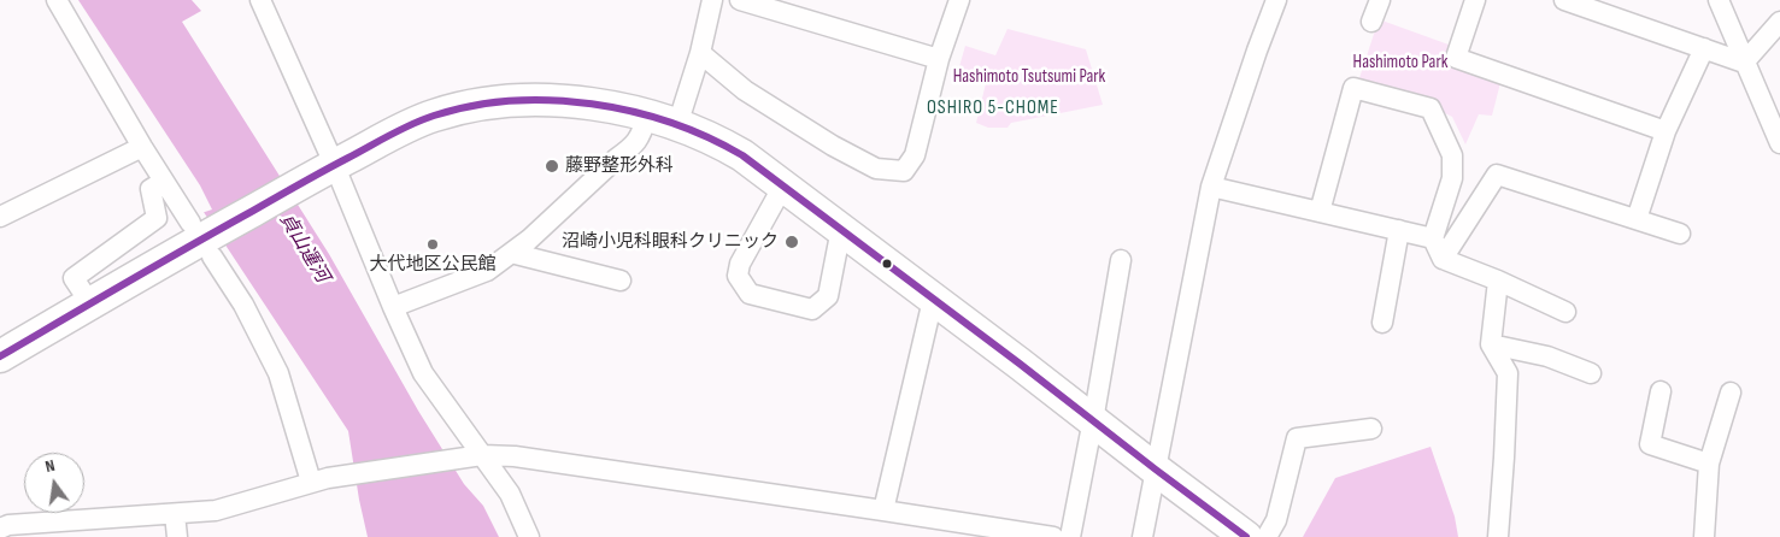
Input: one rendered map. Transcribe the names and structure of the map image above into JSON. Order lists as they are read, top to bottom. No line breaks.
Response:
{"districts":["OSHIRO 5-CHOME"],"water":["貞山運河"],"parks":["Hashimoto Park","Hashimoto Tsutsumi Park"],"places":["藤野整形外科","沼崎小児科眼科クリニック","大代地区公民館"],"north":"top"}
